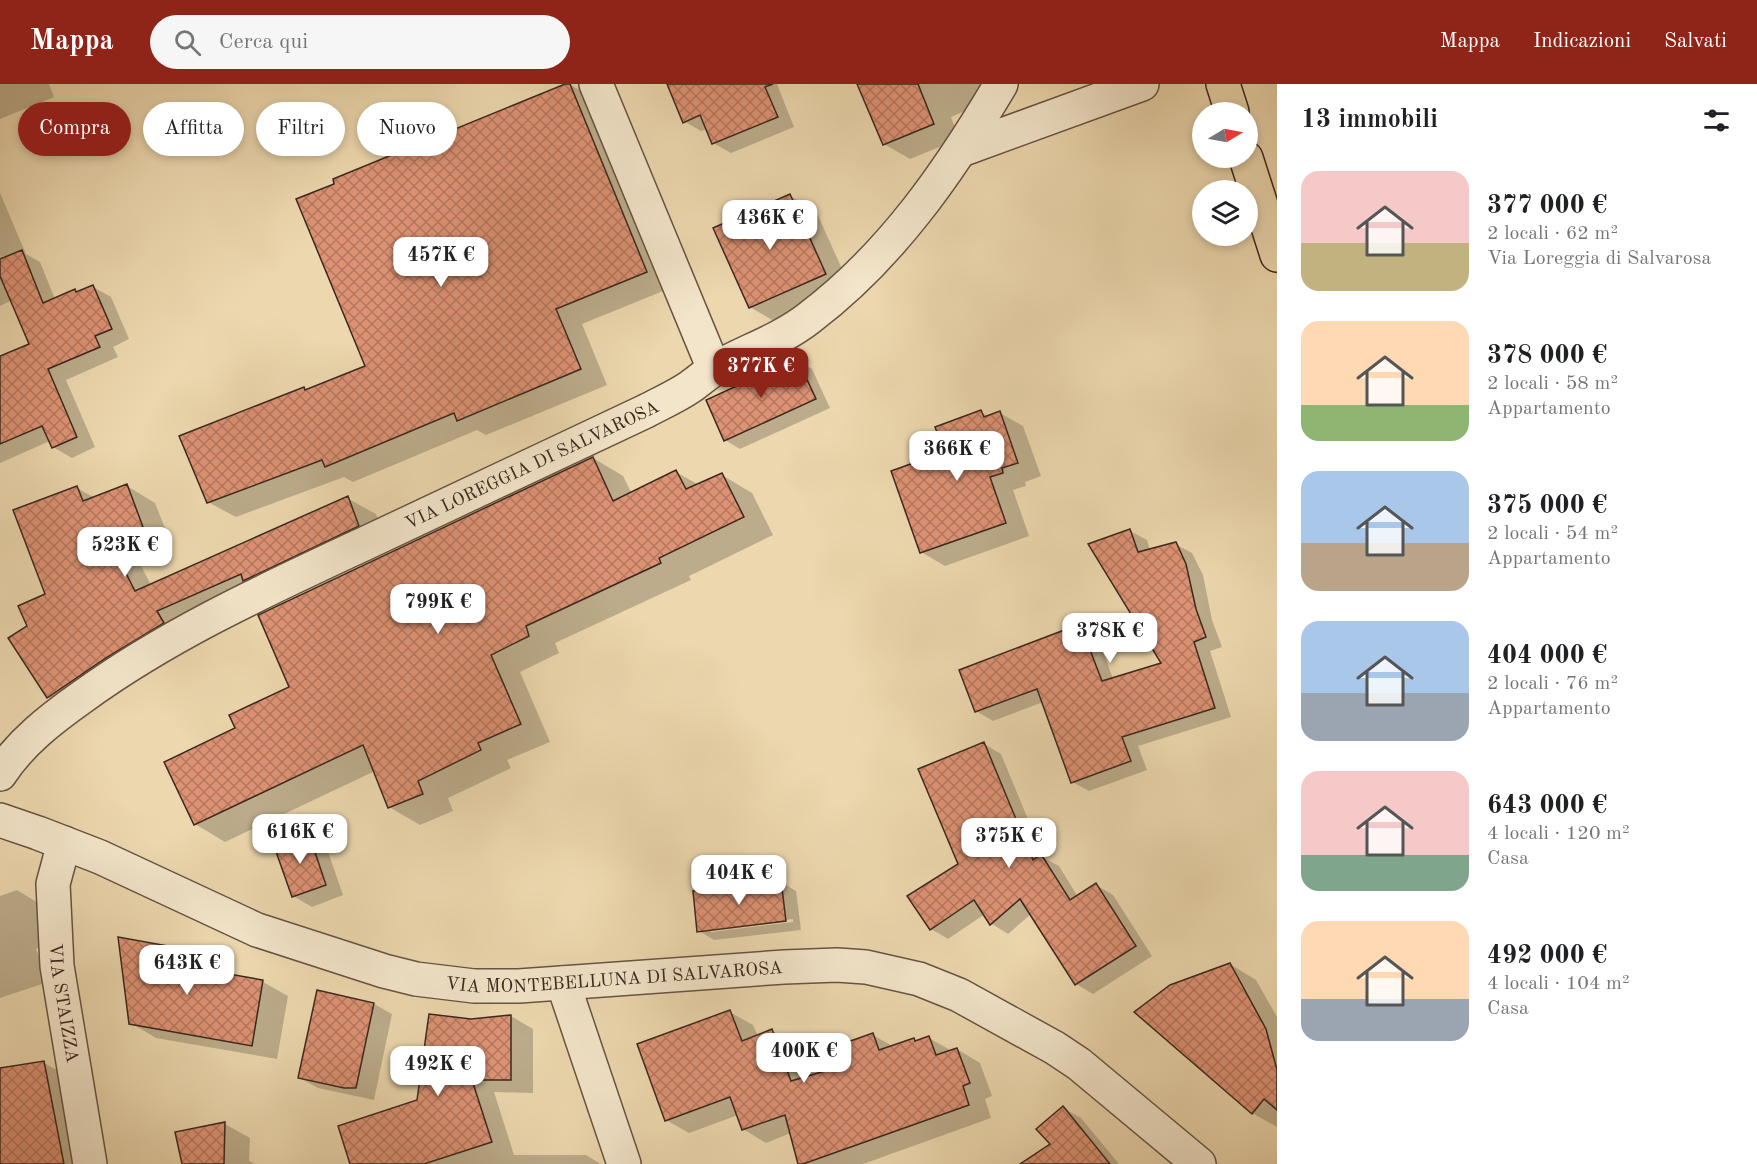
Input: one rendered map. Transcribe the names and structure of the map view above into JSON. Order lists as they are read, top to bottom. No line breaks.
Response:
{"streets":{"street":["VIA LOREGGIA DI SALVAROSA","VIA MONTEBELLUNA DI SALVAROSA","VIA STAIZZA"]},"crossings":[["VIA MONTEBELLUNA DI SALVAROSA","VIA STAIZZA"]],"north":"right","page":{"header":"Mappa","search":"Cerca qui","nav":["Mappa","Indicazioni","Salvati"],"heading":"13 immobili","chip":["Compra","Affitta","Filtri","Nuovo"],"list":[{"name":"377 000 €","note":"2 locali · 62 m² · Via Loreggia di Salvarosa"},{"name":"378 000 €","note":"2 locali · 58 m² · Appartamento"},{"name":"375 000 €","note":"2 locali · 54 m² · Appartamento"},{"name":"404 000 €","note":"2 locali · 76 m² · Appartamento"},{"name":"643 000 €","note":"4 locali · 120 m² · Casa"},{"name":"492 000 €","note":"4 locali · 104 m² · Casa"}],"price":["436K €","457K €","377K €","366K €","523K €","799K €","378K €","616K €","375K €","404K €","643K €","400K €","492K €"]}}
